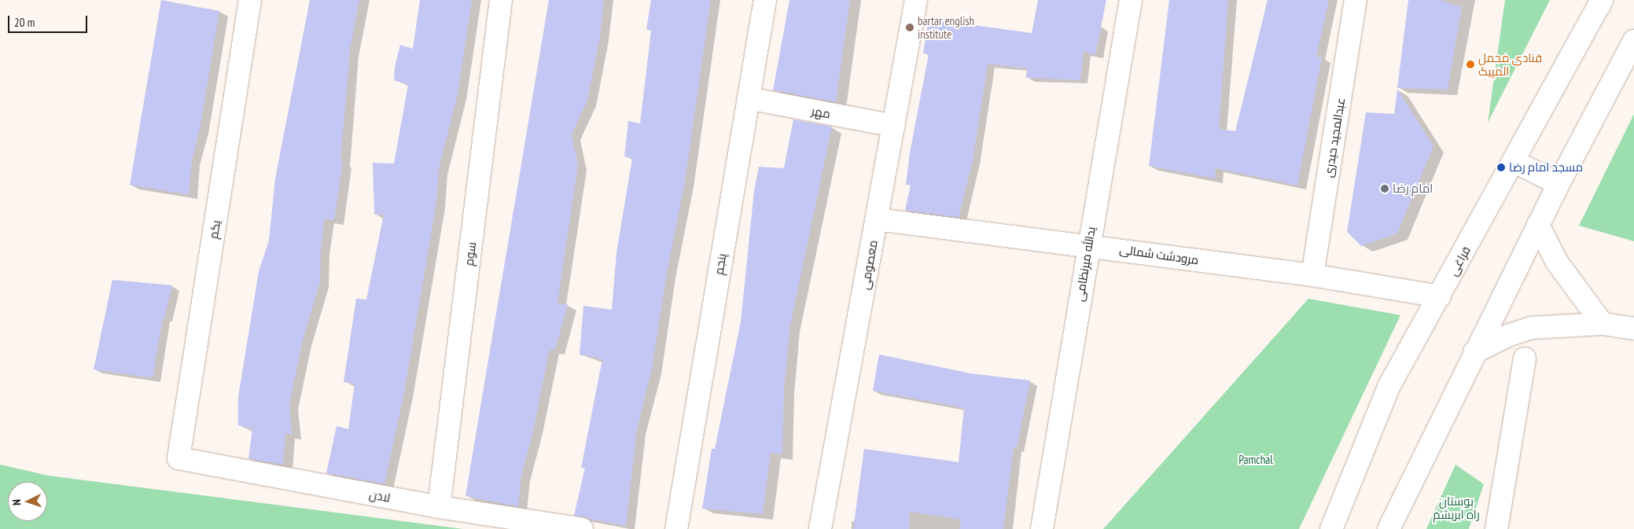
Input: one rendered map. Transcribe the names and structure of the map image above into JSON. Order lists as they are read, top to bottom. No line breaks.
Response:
{"streets":{"street":["مهر","عبدالمجید حیدری","یکم","سوم","مرودشت شمالی","فراغی","پنجم","یدالله میرنظامی","معصومی","لادن"]},"crossings":[["مهر","پنجم"],["مهر","معصومی"],["عبدالمجید حیدری","مرودشت شمالی"],["یکم","لادن"],["سوم","لادن"],["مرودشت شمالی","فراغی"],["مرودشت شمالی","یدالله میرنظامی"],["مرودشت شمالی","معصومی"]],"parks":["Pamchal","بوستان راه ابریشم"],"places":["bartar english institute","قنادی محمل المپیک","مسجد امام رضا","امام رضا"],"scale_bar":"20 m","north":"left"}
